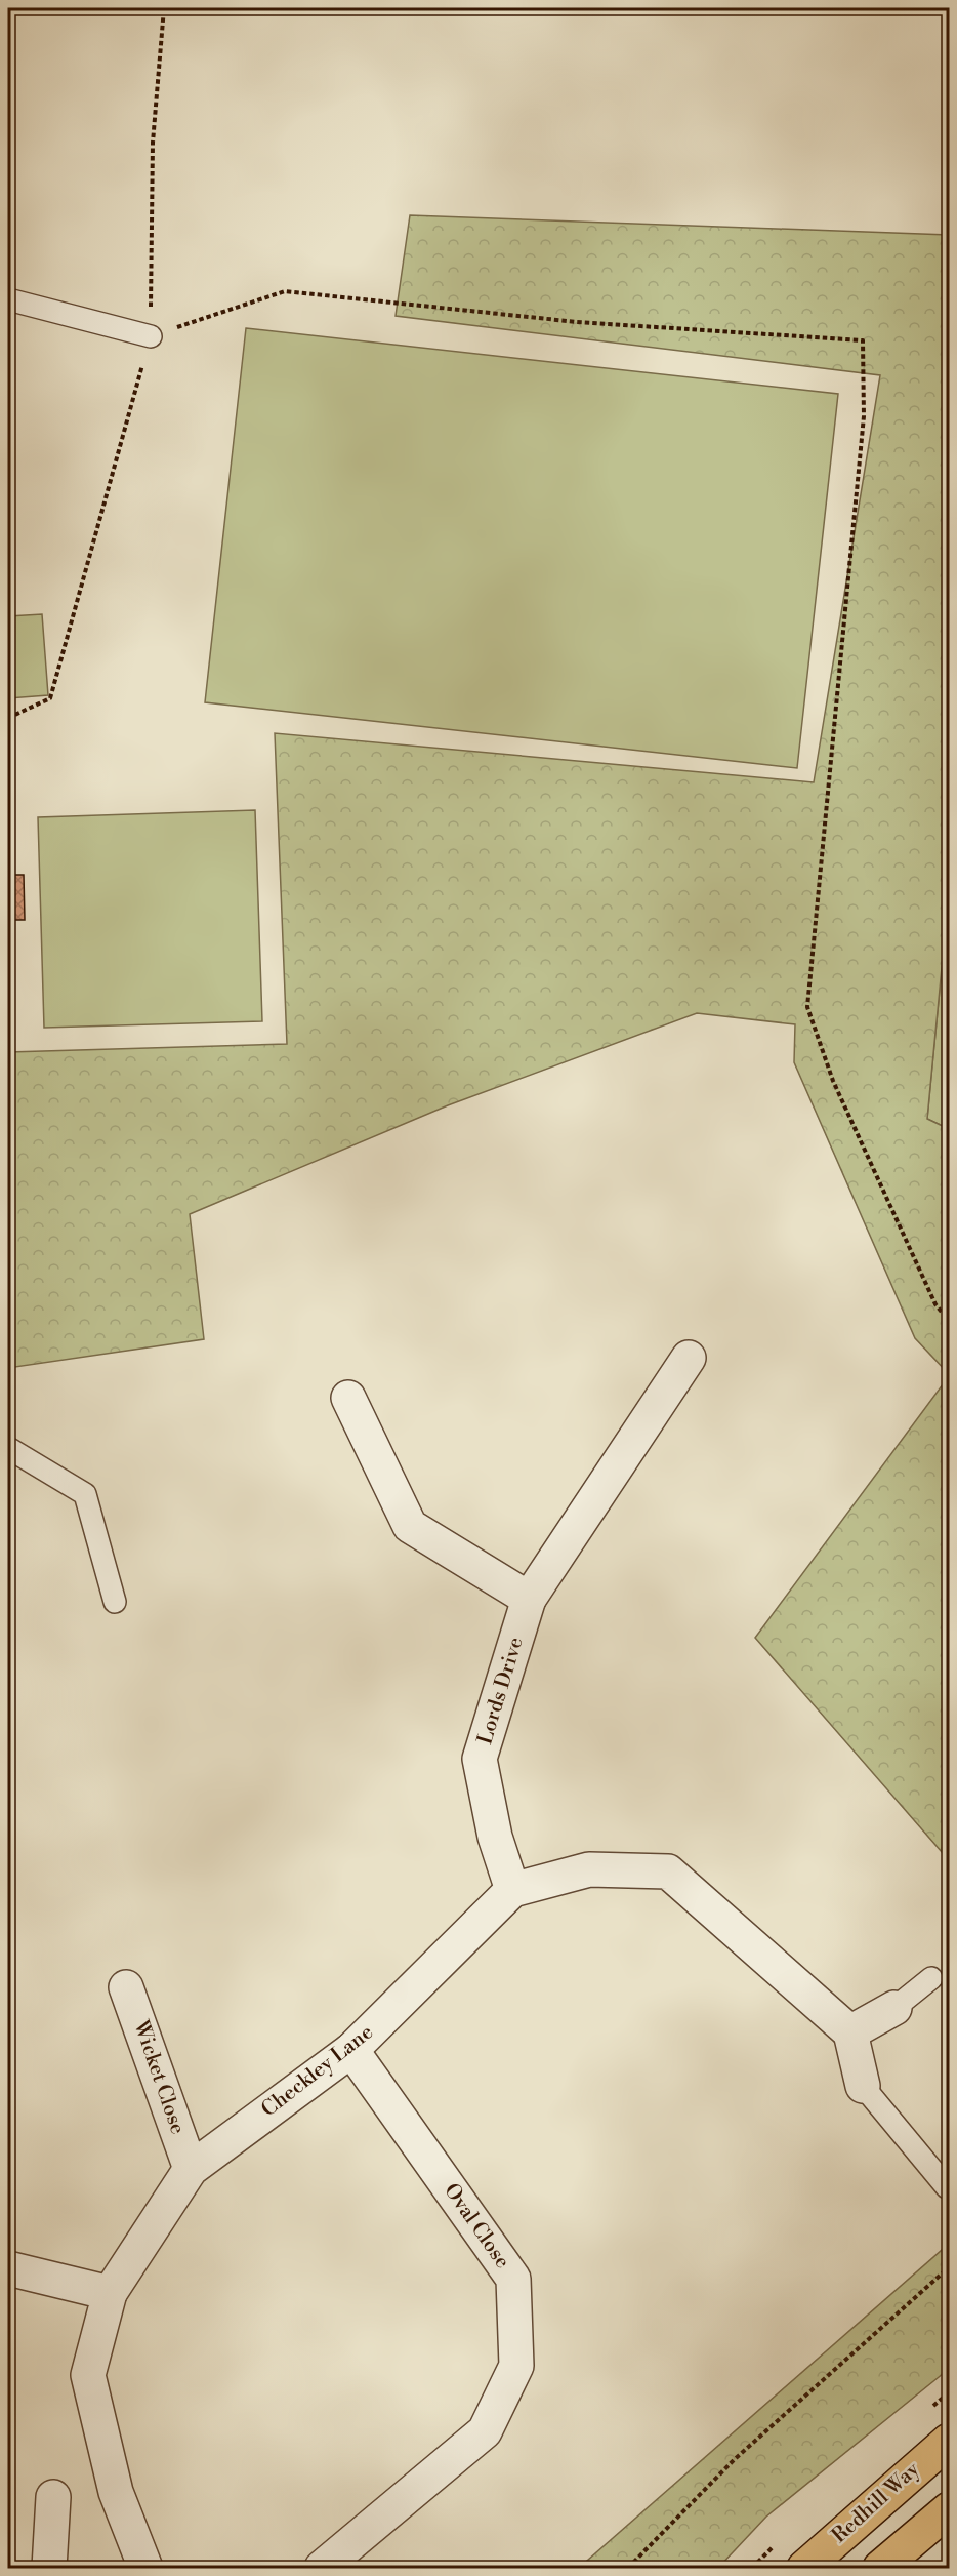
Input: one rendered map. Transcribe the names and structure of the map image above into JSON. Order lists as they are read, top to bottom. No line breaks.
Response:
{"streets":{"main road":["Redhill Way"],"street":["Lords Drive","Checkley Lane","Wicket Close","Oval Close"]},"crossings":[["Lords Drive","Checkley Lane"],["Checkley Lane","Wicket Close"],["Checkley Lane","Oval Close"]]}
